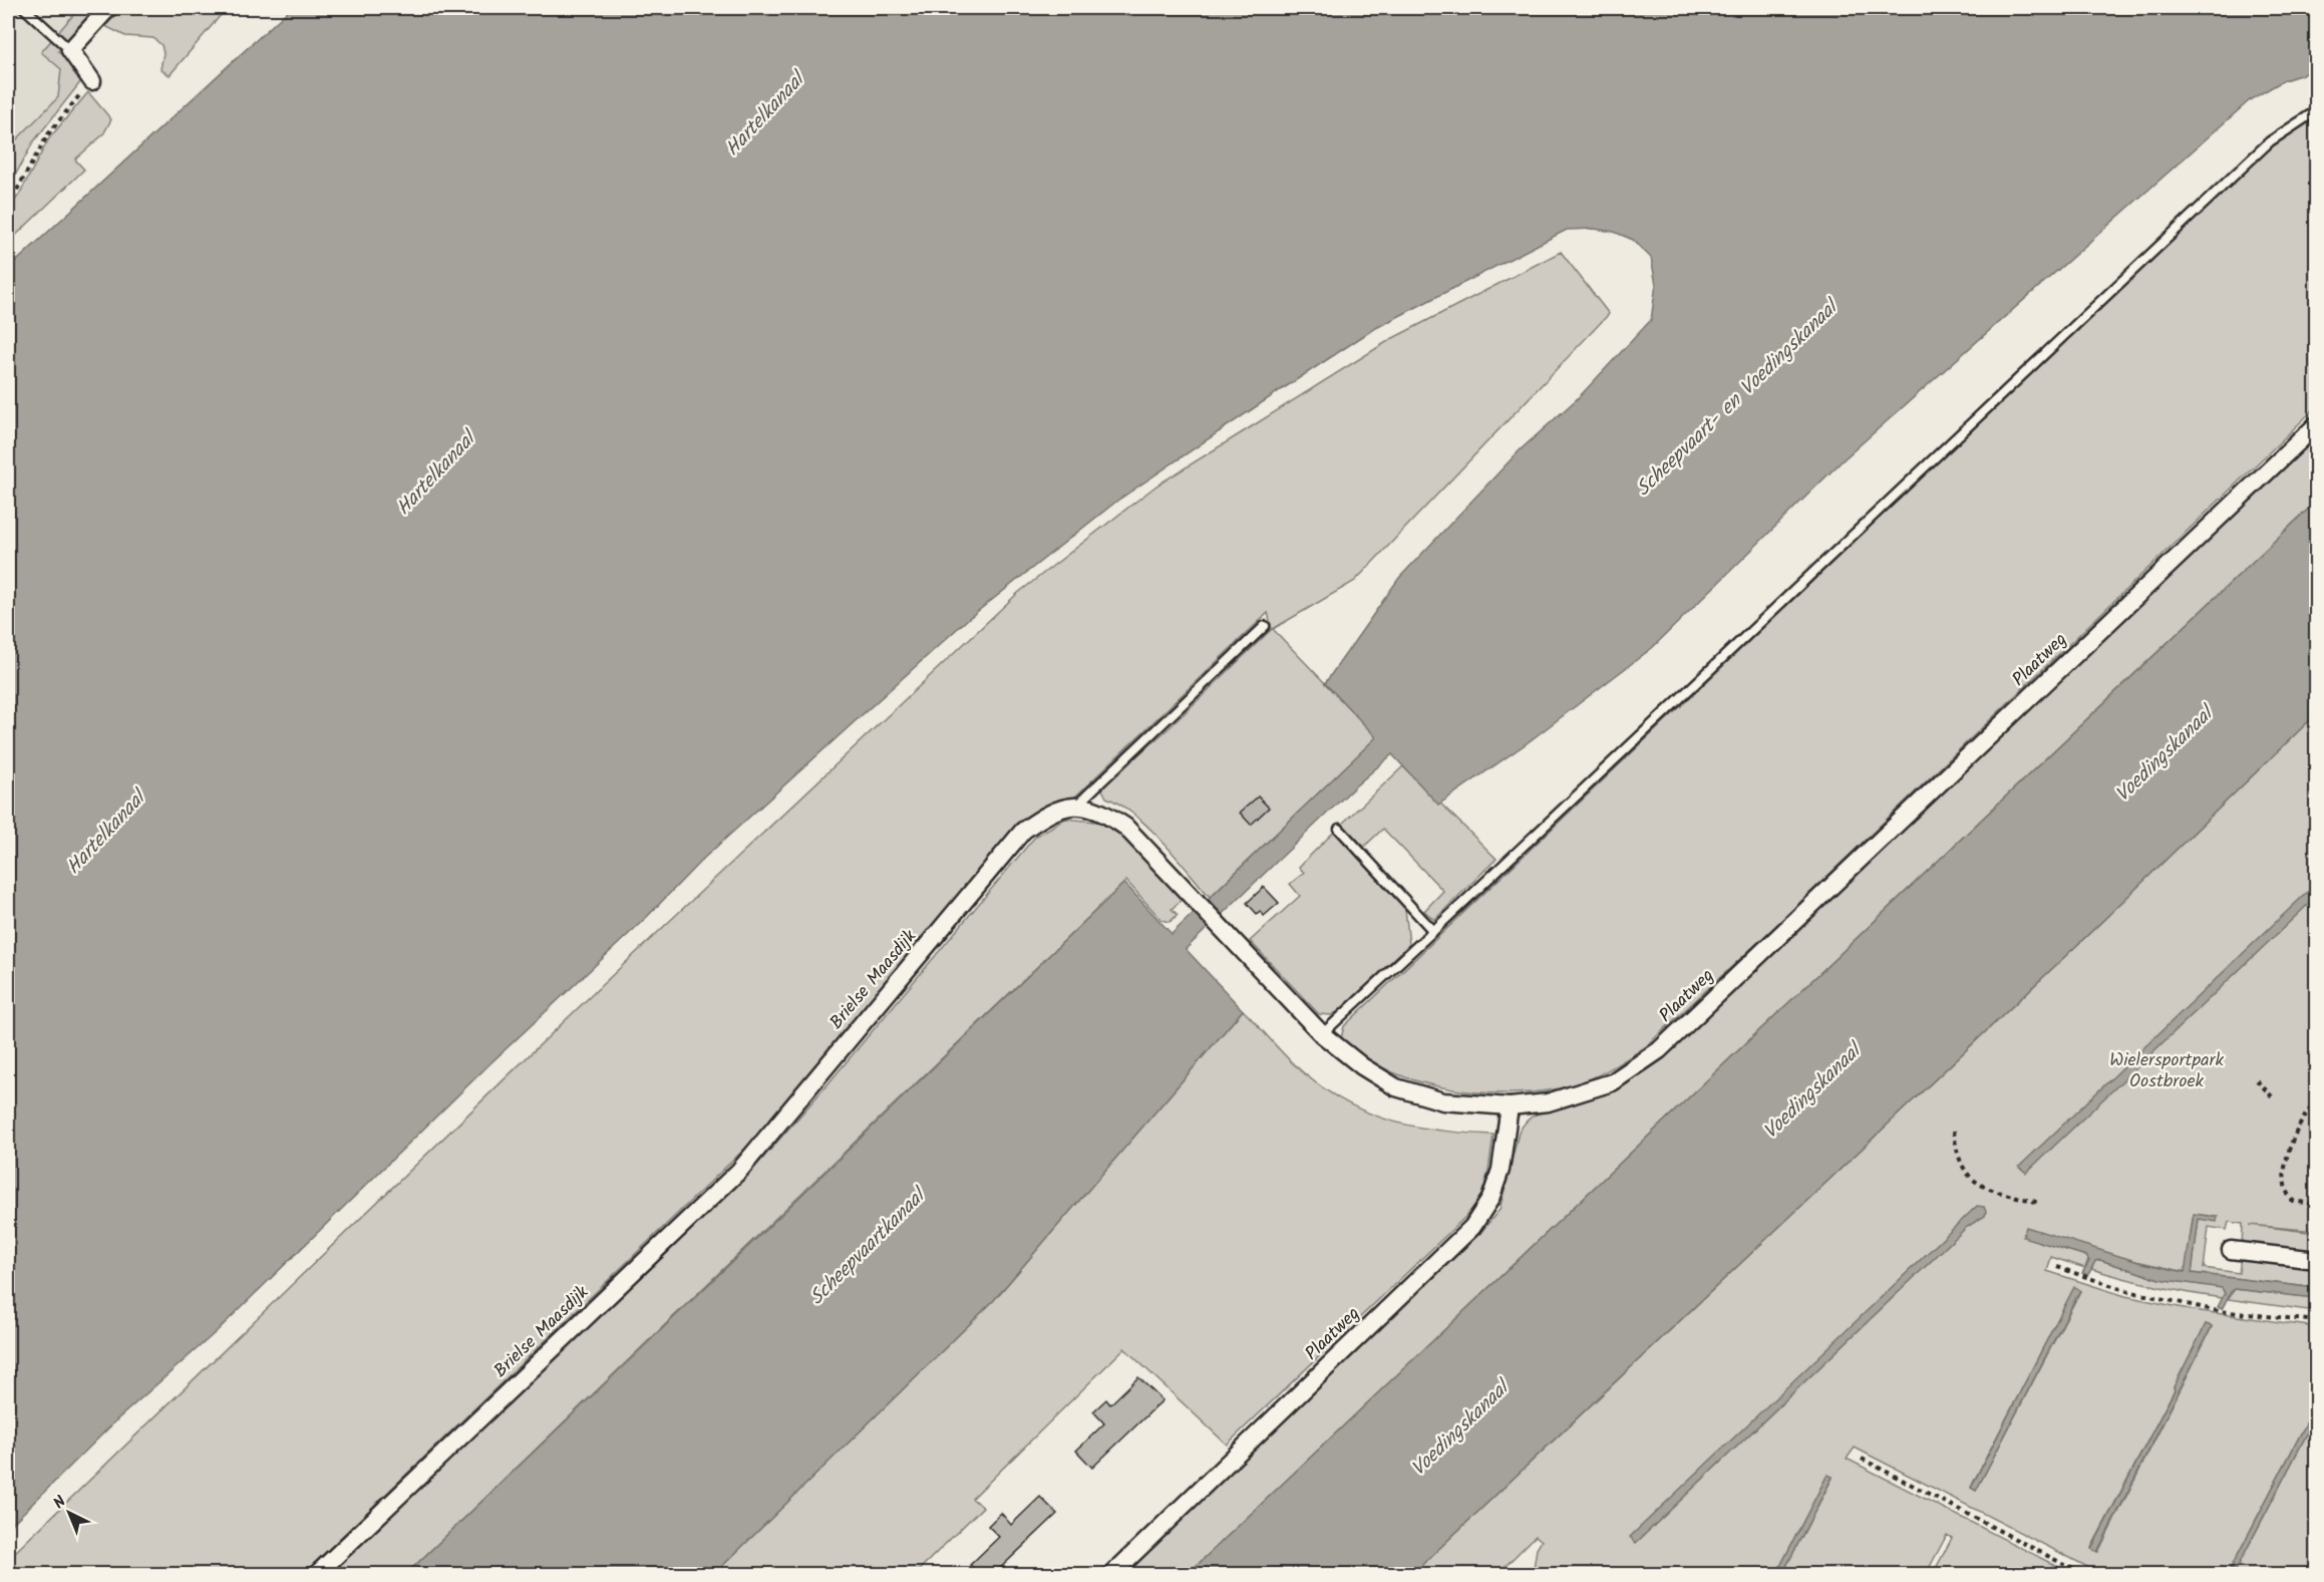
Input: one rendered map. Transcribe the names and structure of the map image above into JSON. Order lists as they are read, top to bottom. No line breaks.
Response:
{"streets":{"street":["Plaatweg","Brielse Maasdijk"]},"water":["Hartelkanaal","Scheepvaart- en Voedingskanaal","Voedingskanaal","Scheepvaartkanaal"],"parks":["Wielersportpark Oostbroek"],"north":"top left"}
